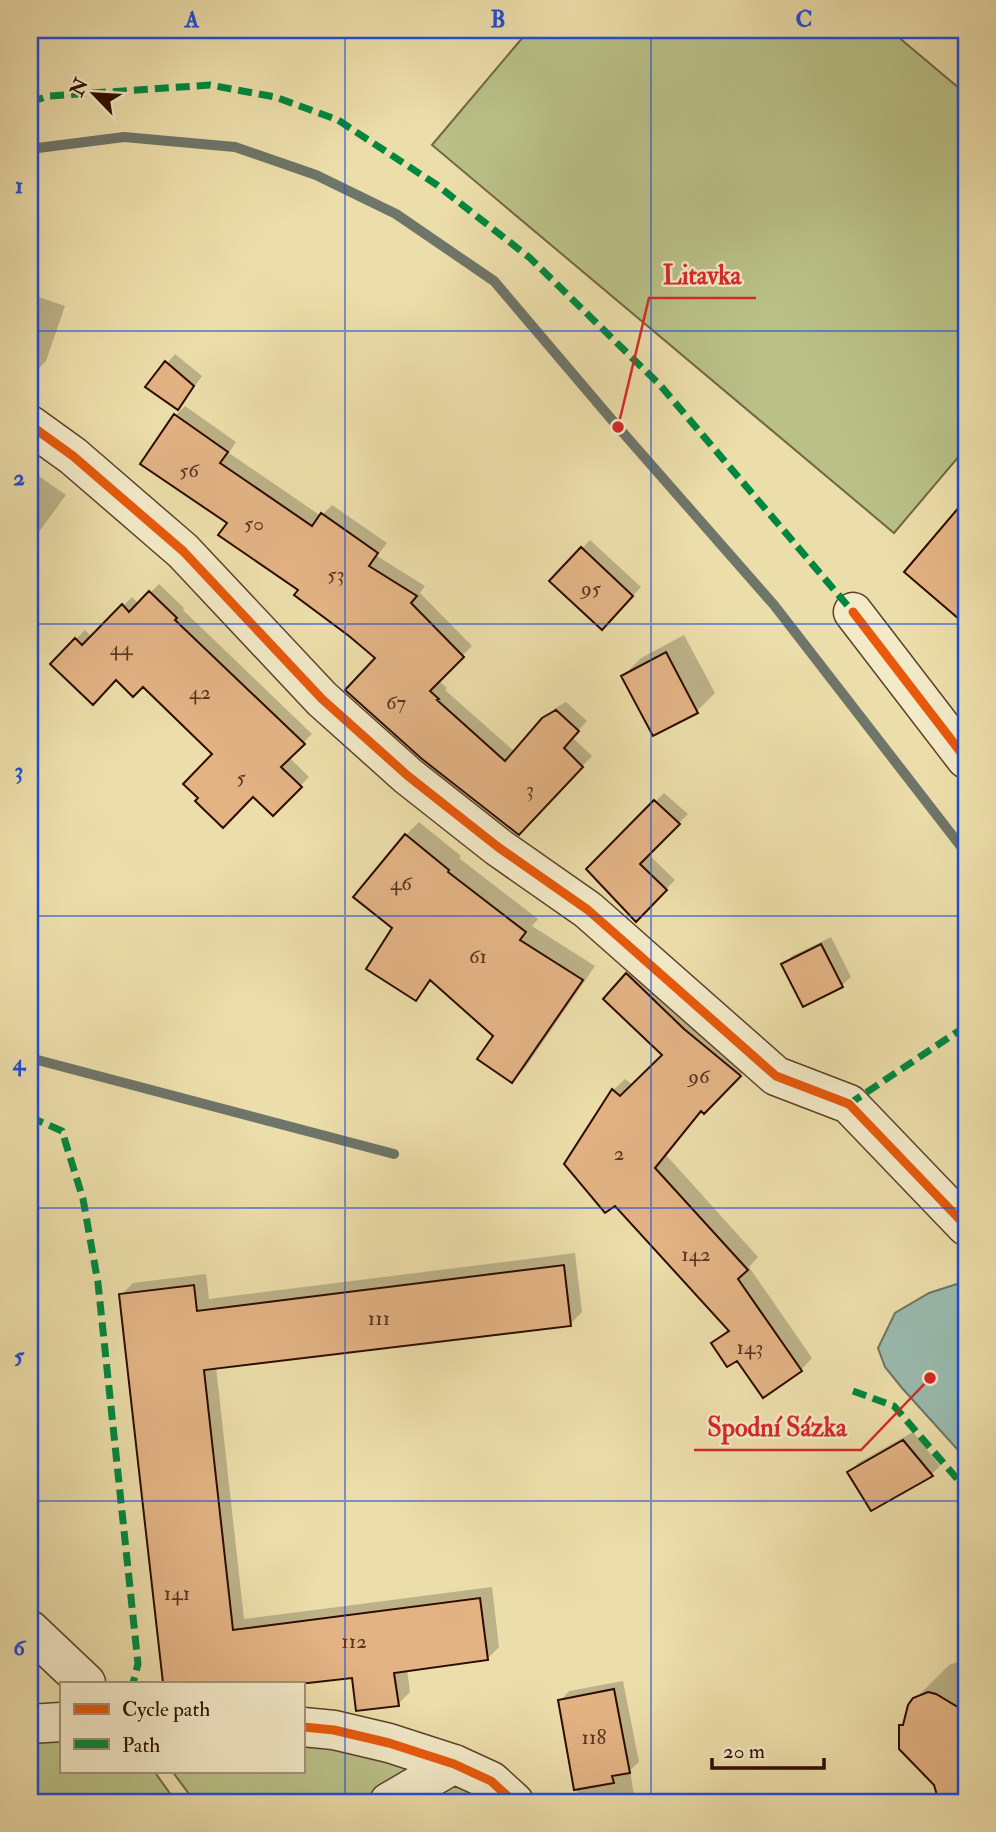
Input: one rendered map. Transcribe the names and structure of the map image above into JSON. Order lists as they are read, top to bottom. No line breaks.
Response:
{"places":["Litavka","Spodní Sázka"],"house_numbers":["56","50","53","95","44","42","67","5","3","46","61","96","2","142","111","143","141","112","118"],"legend":["Cycle path","Path"],"scale_bar":"20 m","north":"top left","grid":{"columns":["A","B","C"],"rows":["1","2","3","4","5","6"]}}
